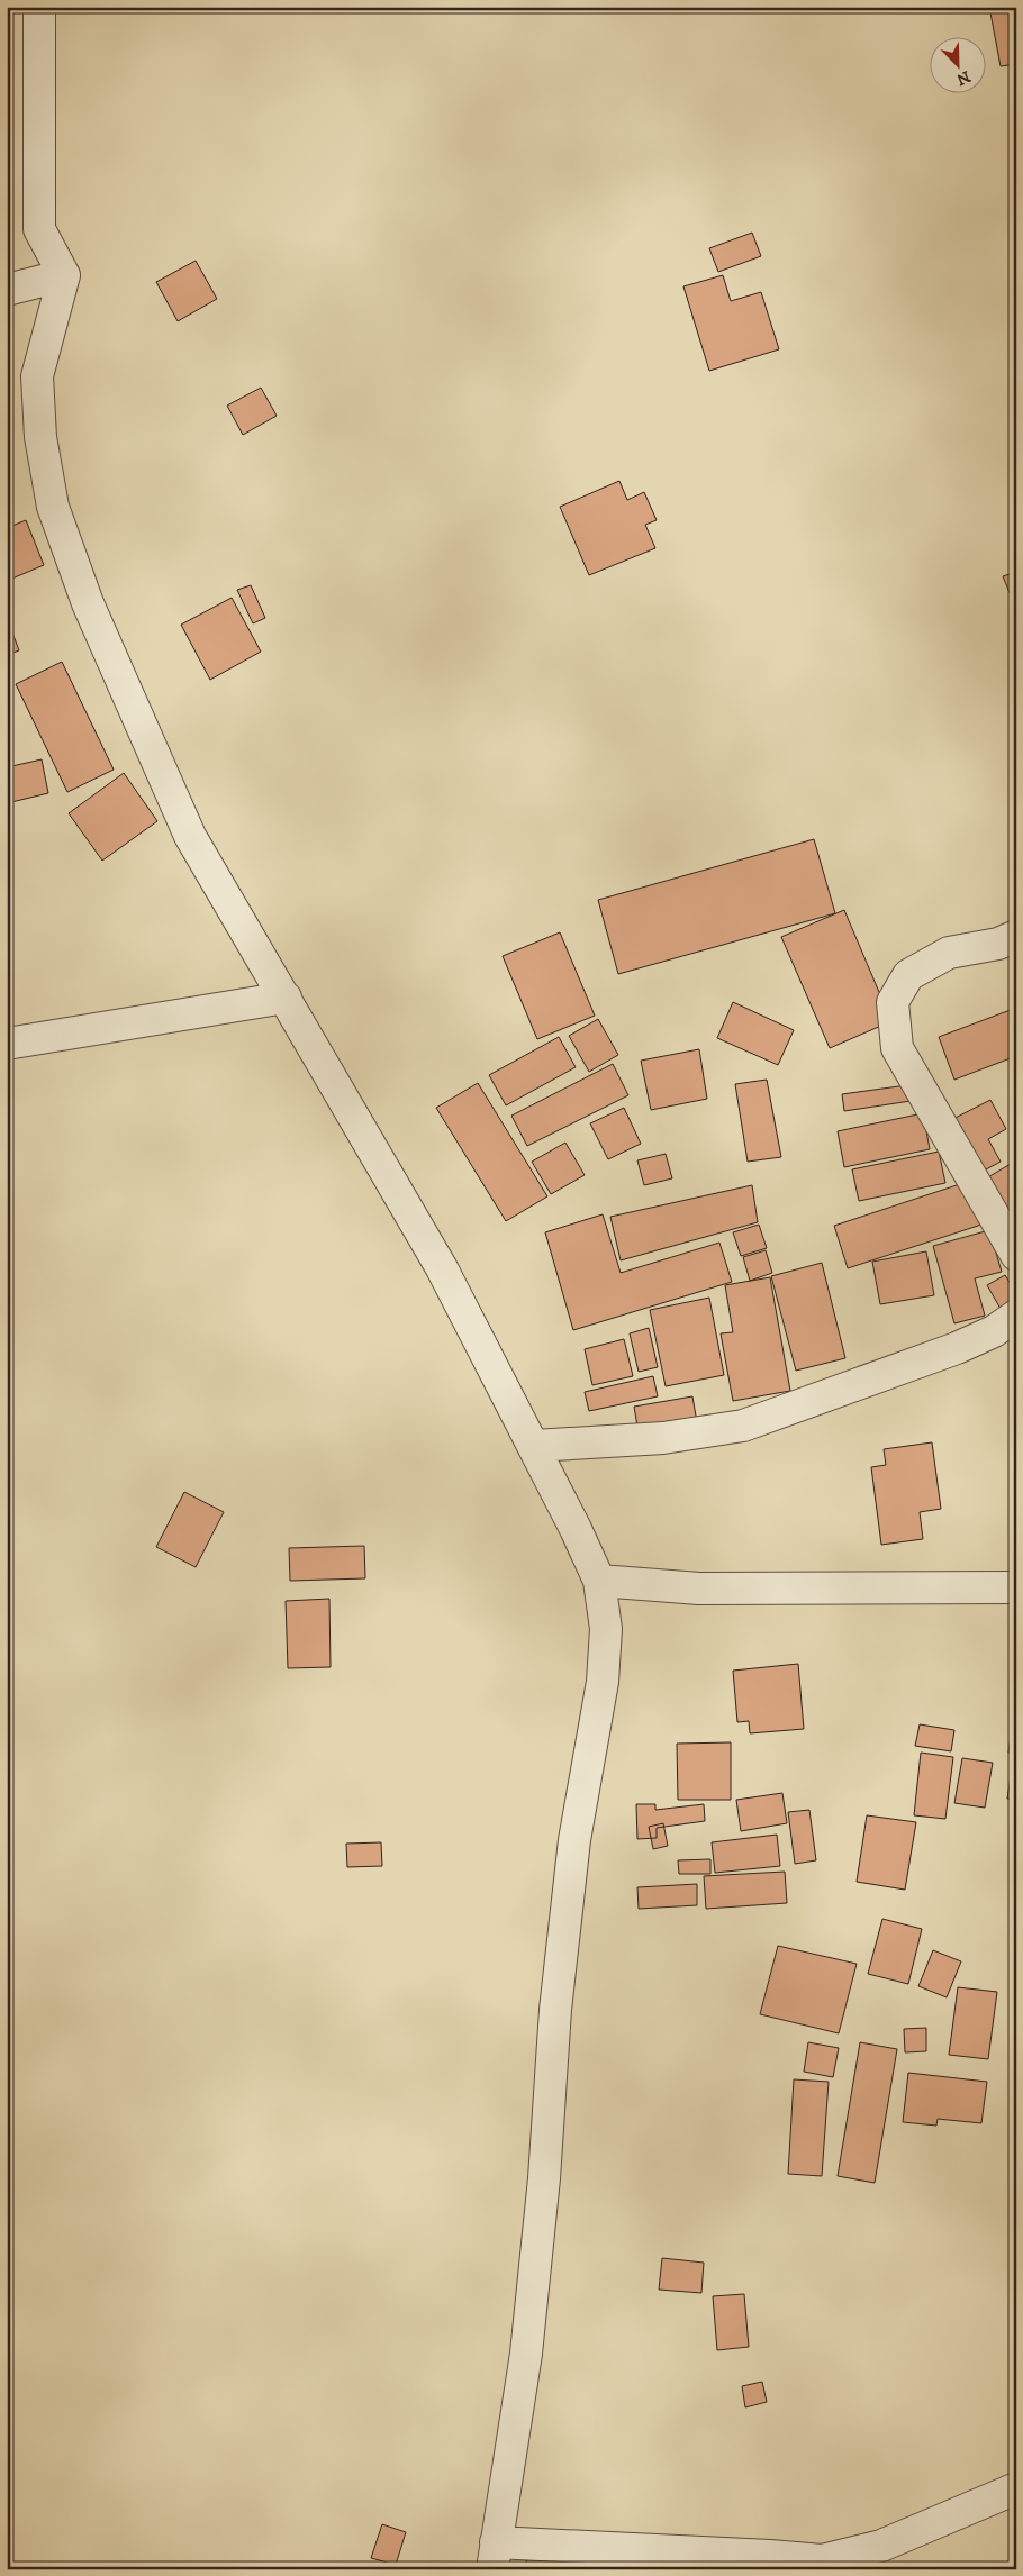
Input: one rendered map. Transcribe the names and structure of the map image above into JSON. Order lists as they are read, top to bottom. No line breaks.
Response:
{"north":"bottom right"}
